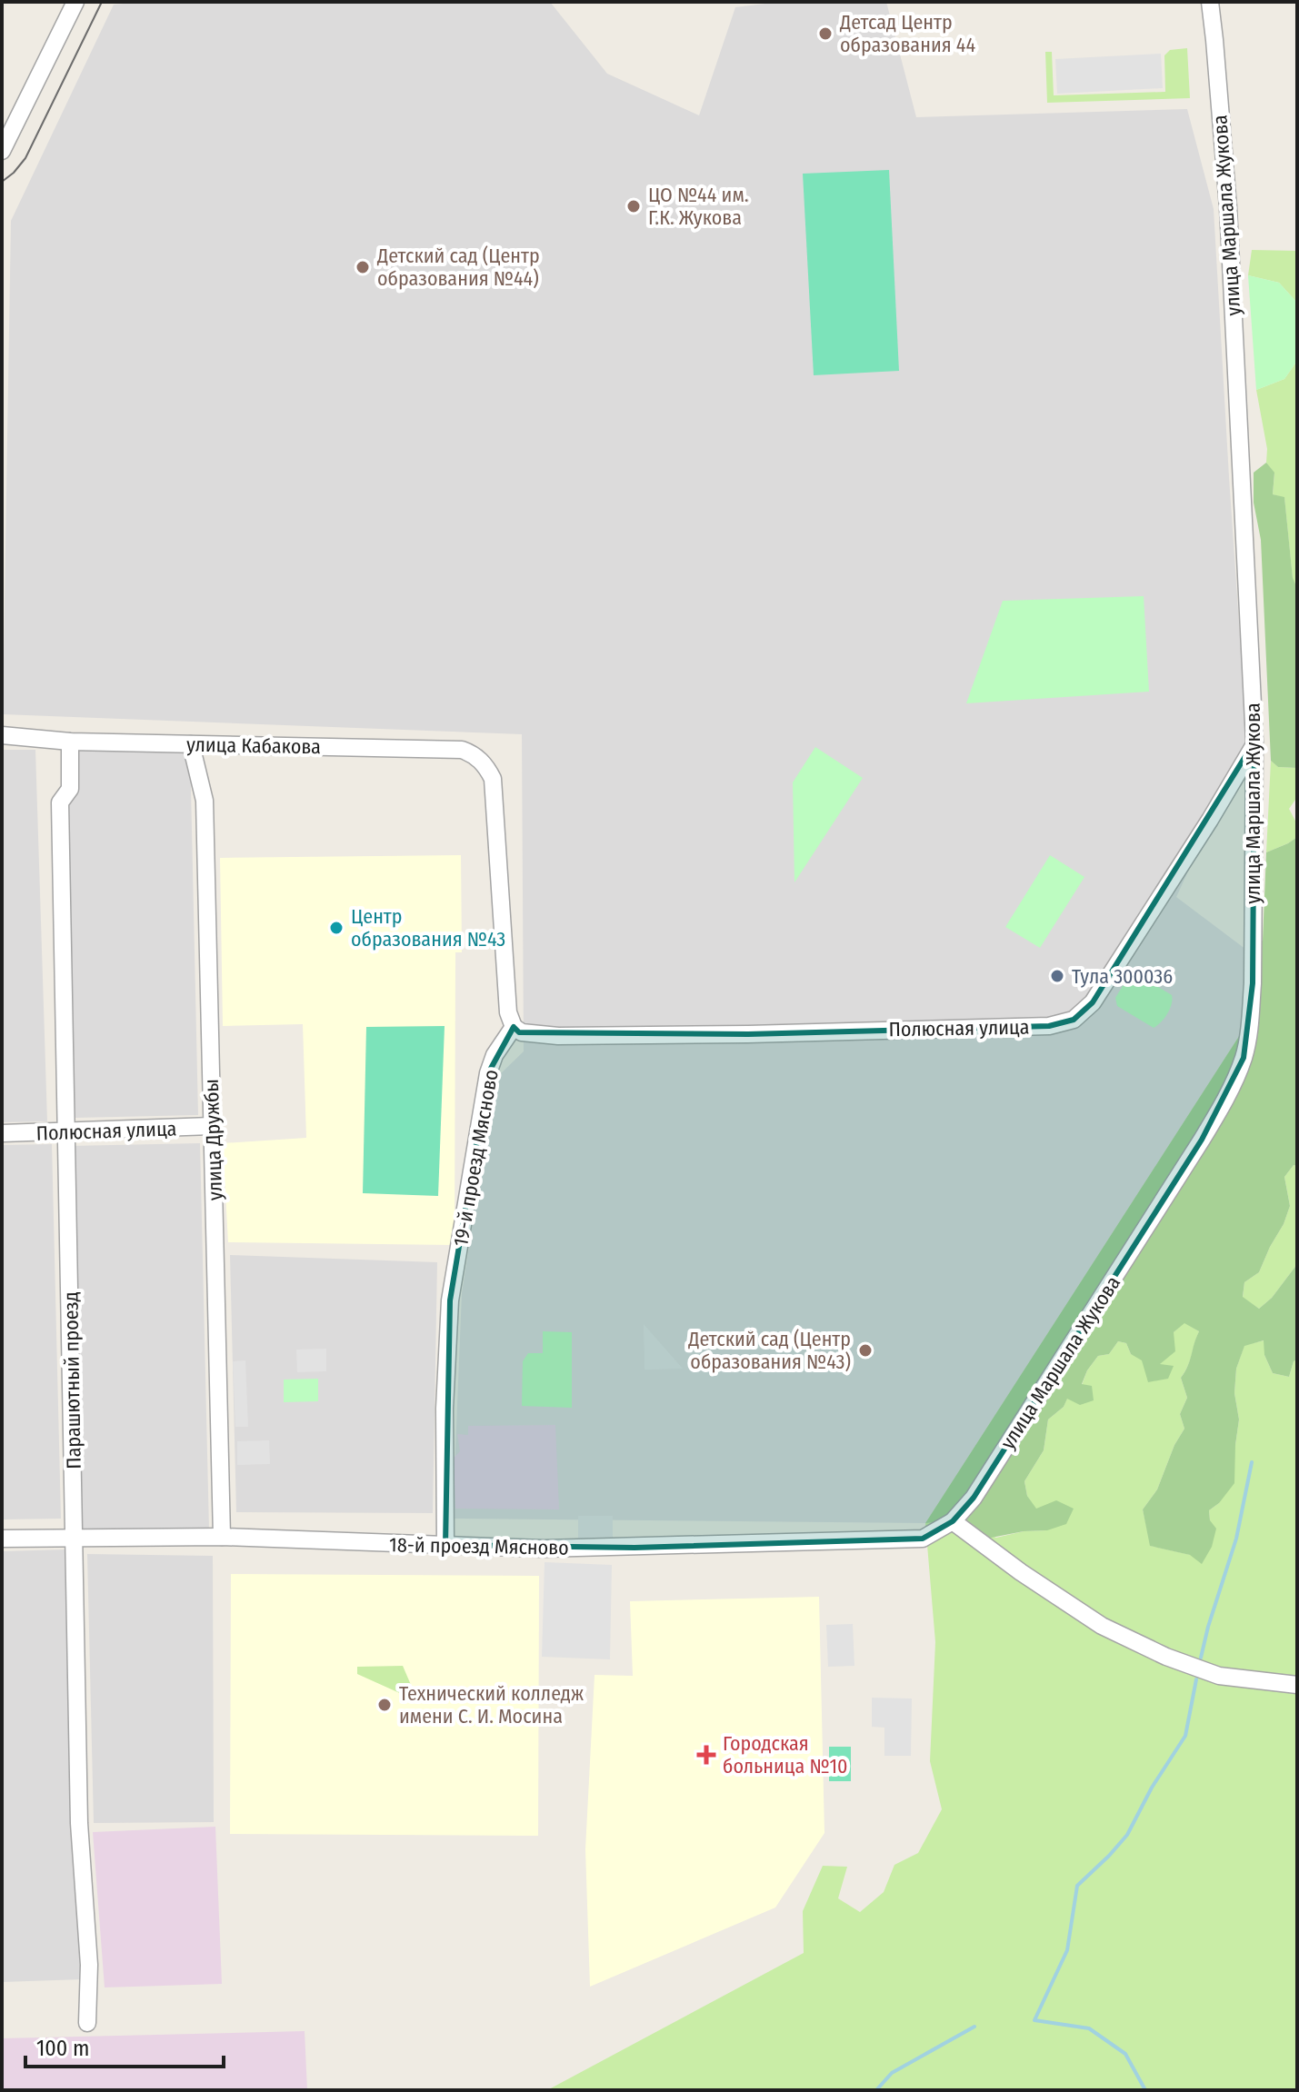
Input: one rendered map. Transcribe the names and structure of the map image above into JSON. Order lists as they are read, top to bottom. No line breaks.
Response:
{"streets":{"street":["улица Маршала Жукова","улица Кабакова","Полюсная улица","улица Дружбы","19-й проезд Мясново","Парашютный проезд","18-й проезд Мясново"]},"crossings":[["улица Маршала Жукова","Полюсная улица"],["улица Маршала Жукова","18-й проезд Мясново"],["улица Кабакова","Полюсная улица"],["улица Кабакова","улица Дружбы"],["улица Кабакова","19-й проезд Мясново"],["улица Кабакова","Парашютный проезд"],["Полюсная улица","улица Дружбы"],["Полюсная улица","19-й проезд Мясново"],["Полюсная улица","Парашютный проезд"],["улица Дружбы","18-й проезд Мясново"],["19-й проезд Мясново","18-й проезд Мясново"],["Парашютный проезд","18-й проезд Мясново"]],"places":{"other":["Детсад Центр образования 44","ЦО №44 им. Г.К. Жукова","Детский сад (Центр образования №44)","Центр образования №43","Тула 300036","Детский сад (Центр образования №43)","Технический колледж имени С. И. Мосина"],"health":["Городская больница №10"]},"scale_bar":"100 m"}
